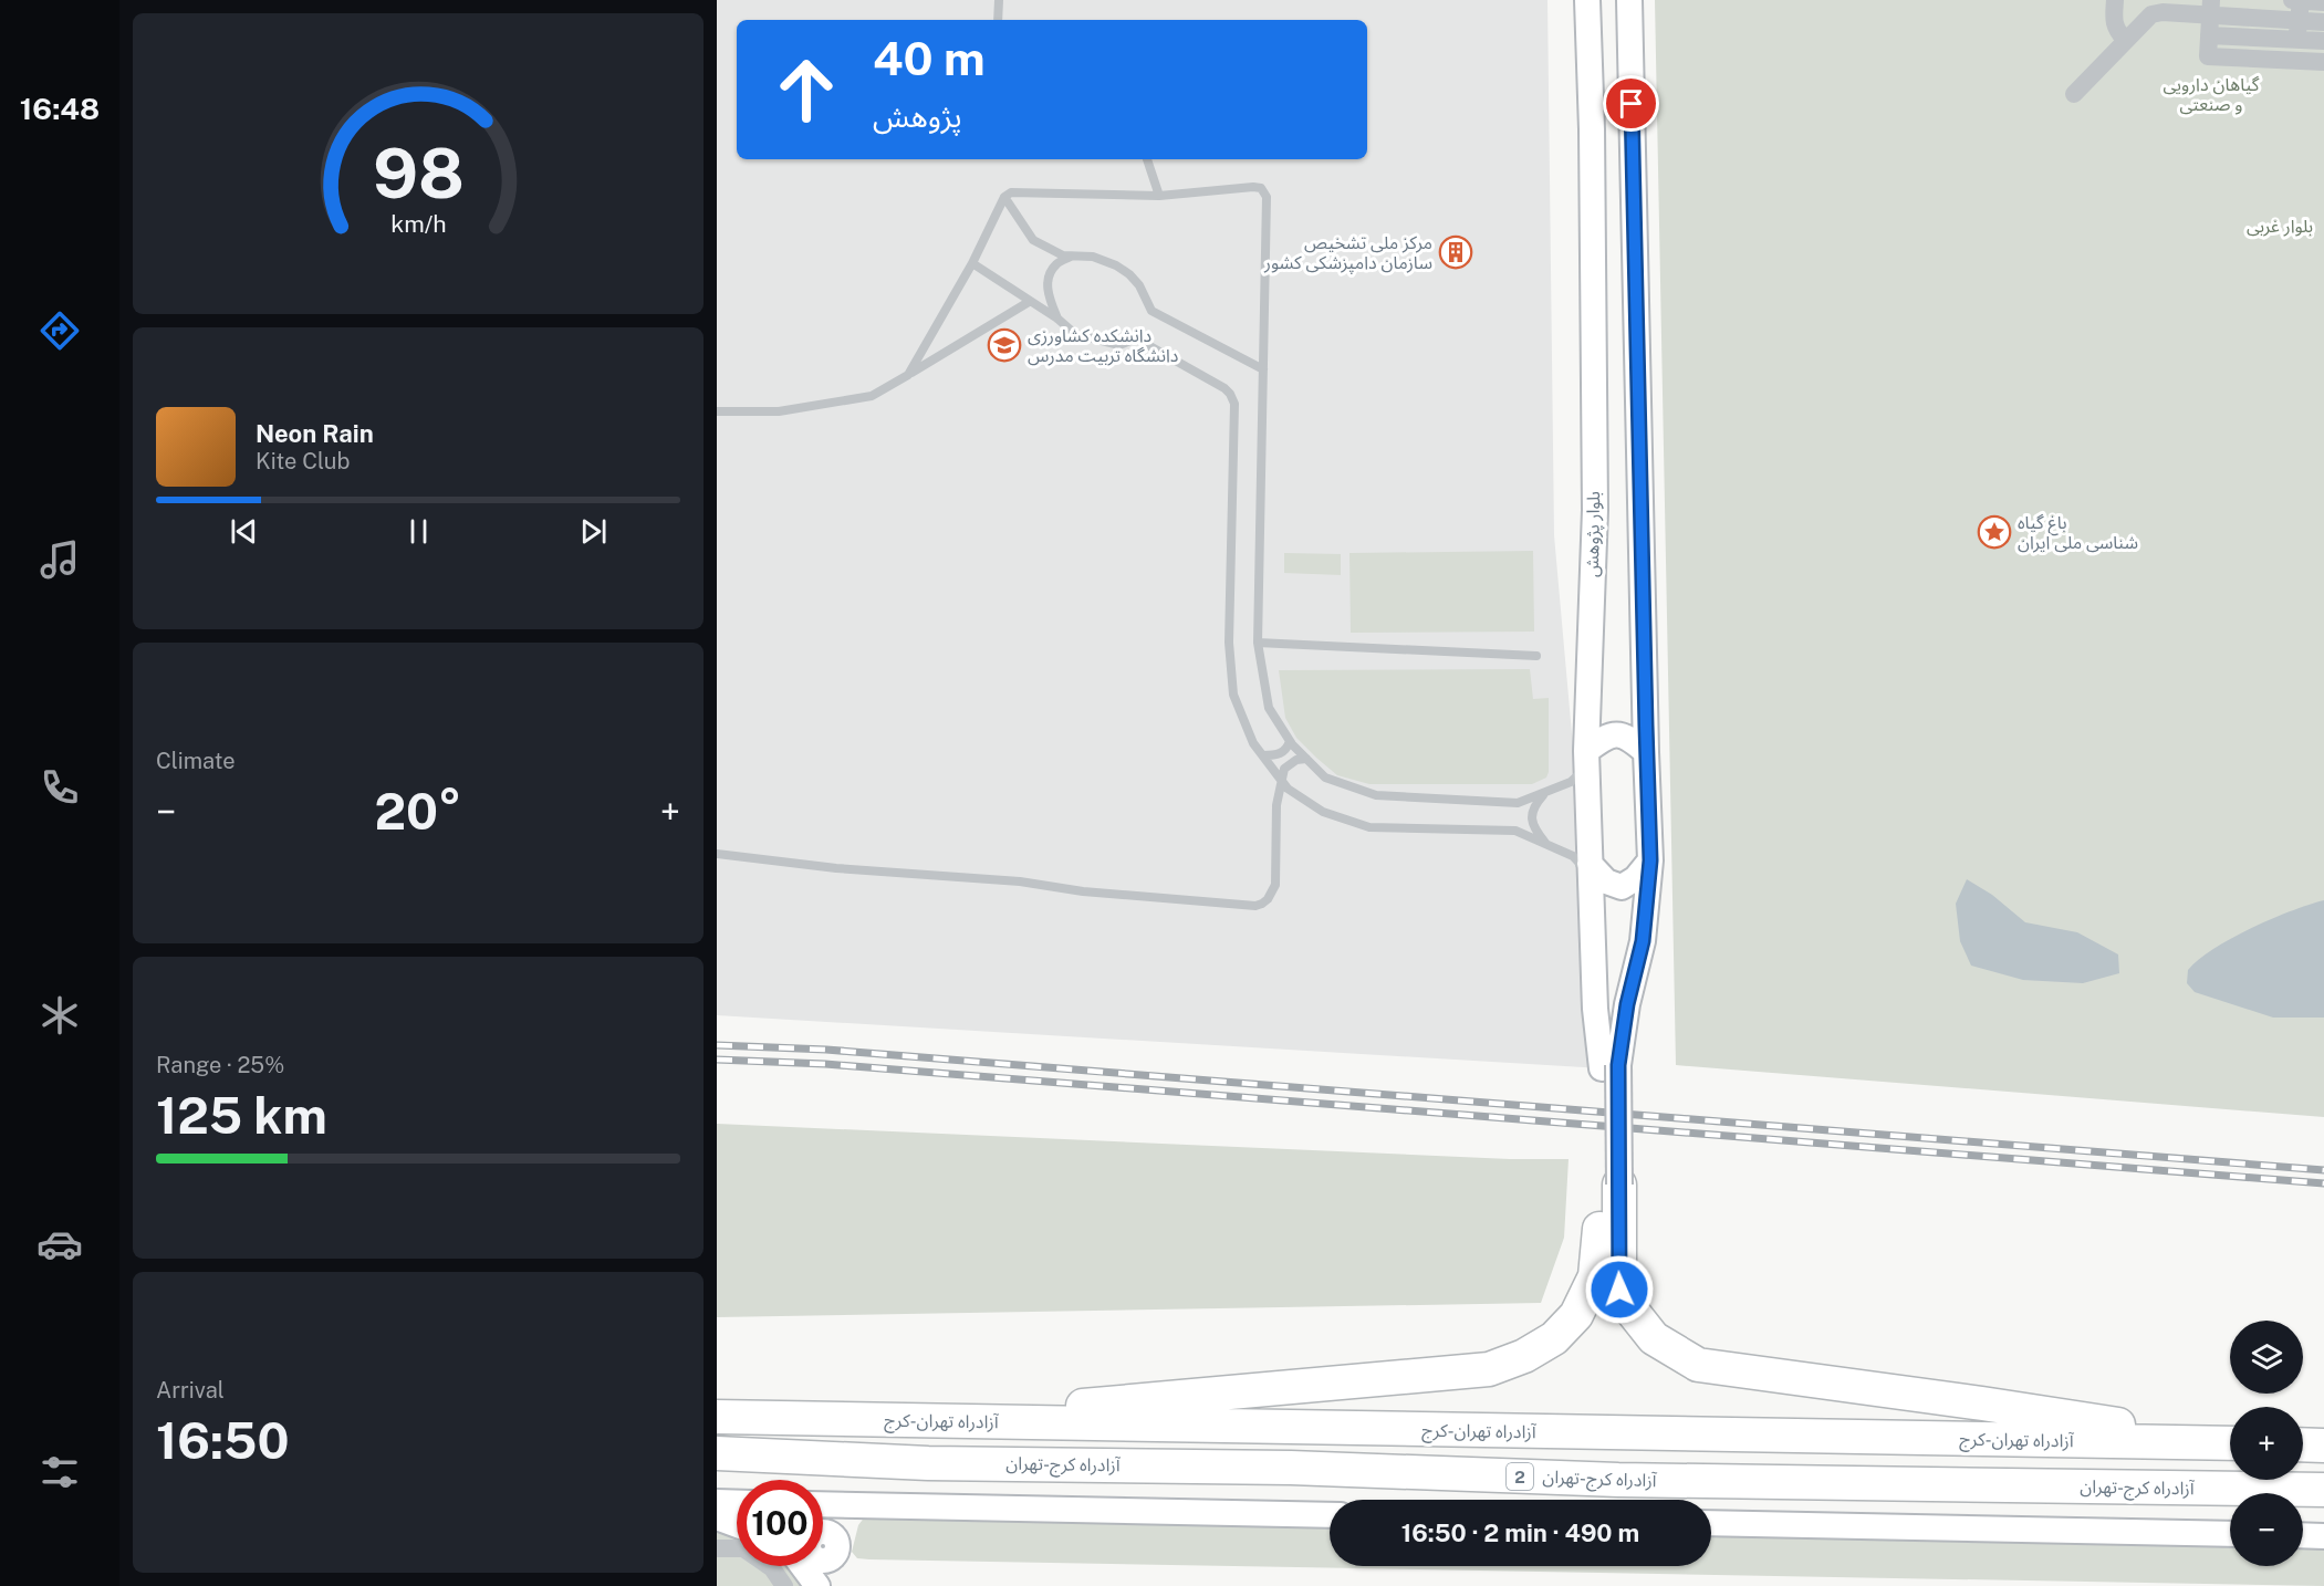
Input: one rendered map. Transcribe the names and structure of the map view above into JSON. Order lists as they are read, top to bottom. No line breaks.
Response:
{"streets":{"highway":["آزادراه تهران-کرج","آزادراه کرج-تهران","2"],"street":["بلوار پژوهش"]},"parks":["گیاهان دارویی و صنعتی","بلوار غربی"],"places":{"building":["مرکز ملی تشخیص سازمان دامپزشکی کشور"],"school or university":["دانشکده کشاورزی دانشگاه تربیت مدرس"],"place":["باغ گیاه‌ شناسی ملی ایران"]},"page":{"tabs":"16:48","turn":["40 m","پژوهش"],"song":["Neon Rain","Kite Club"],"tile":["Climate",["Range · 25%","125 km"],["Arrival","16:50"]],"heat":["−","20°","+"],"map_buttons":["+","−"],"limit":"100","trip":"16:50 · 2 min · 490 m","gauge":["98","km/h"]}}
